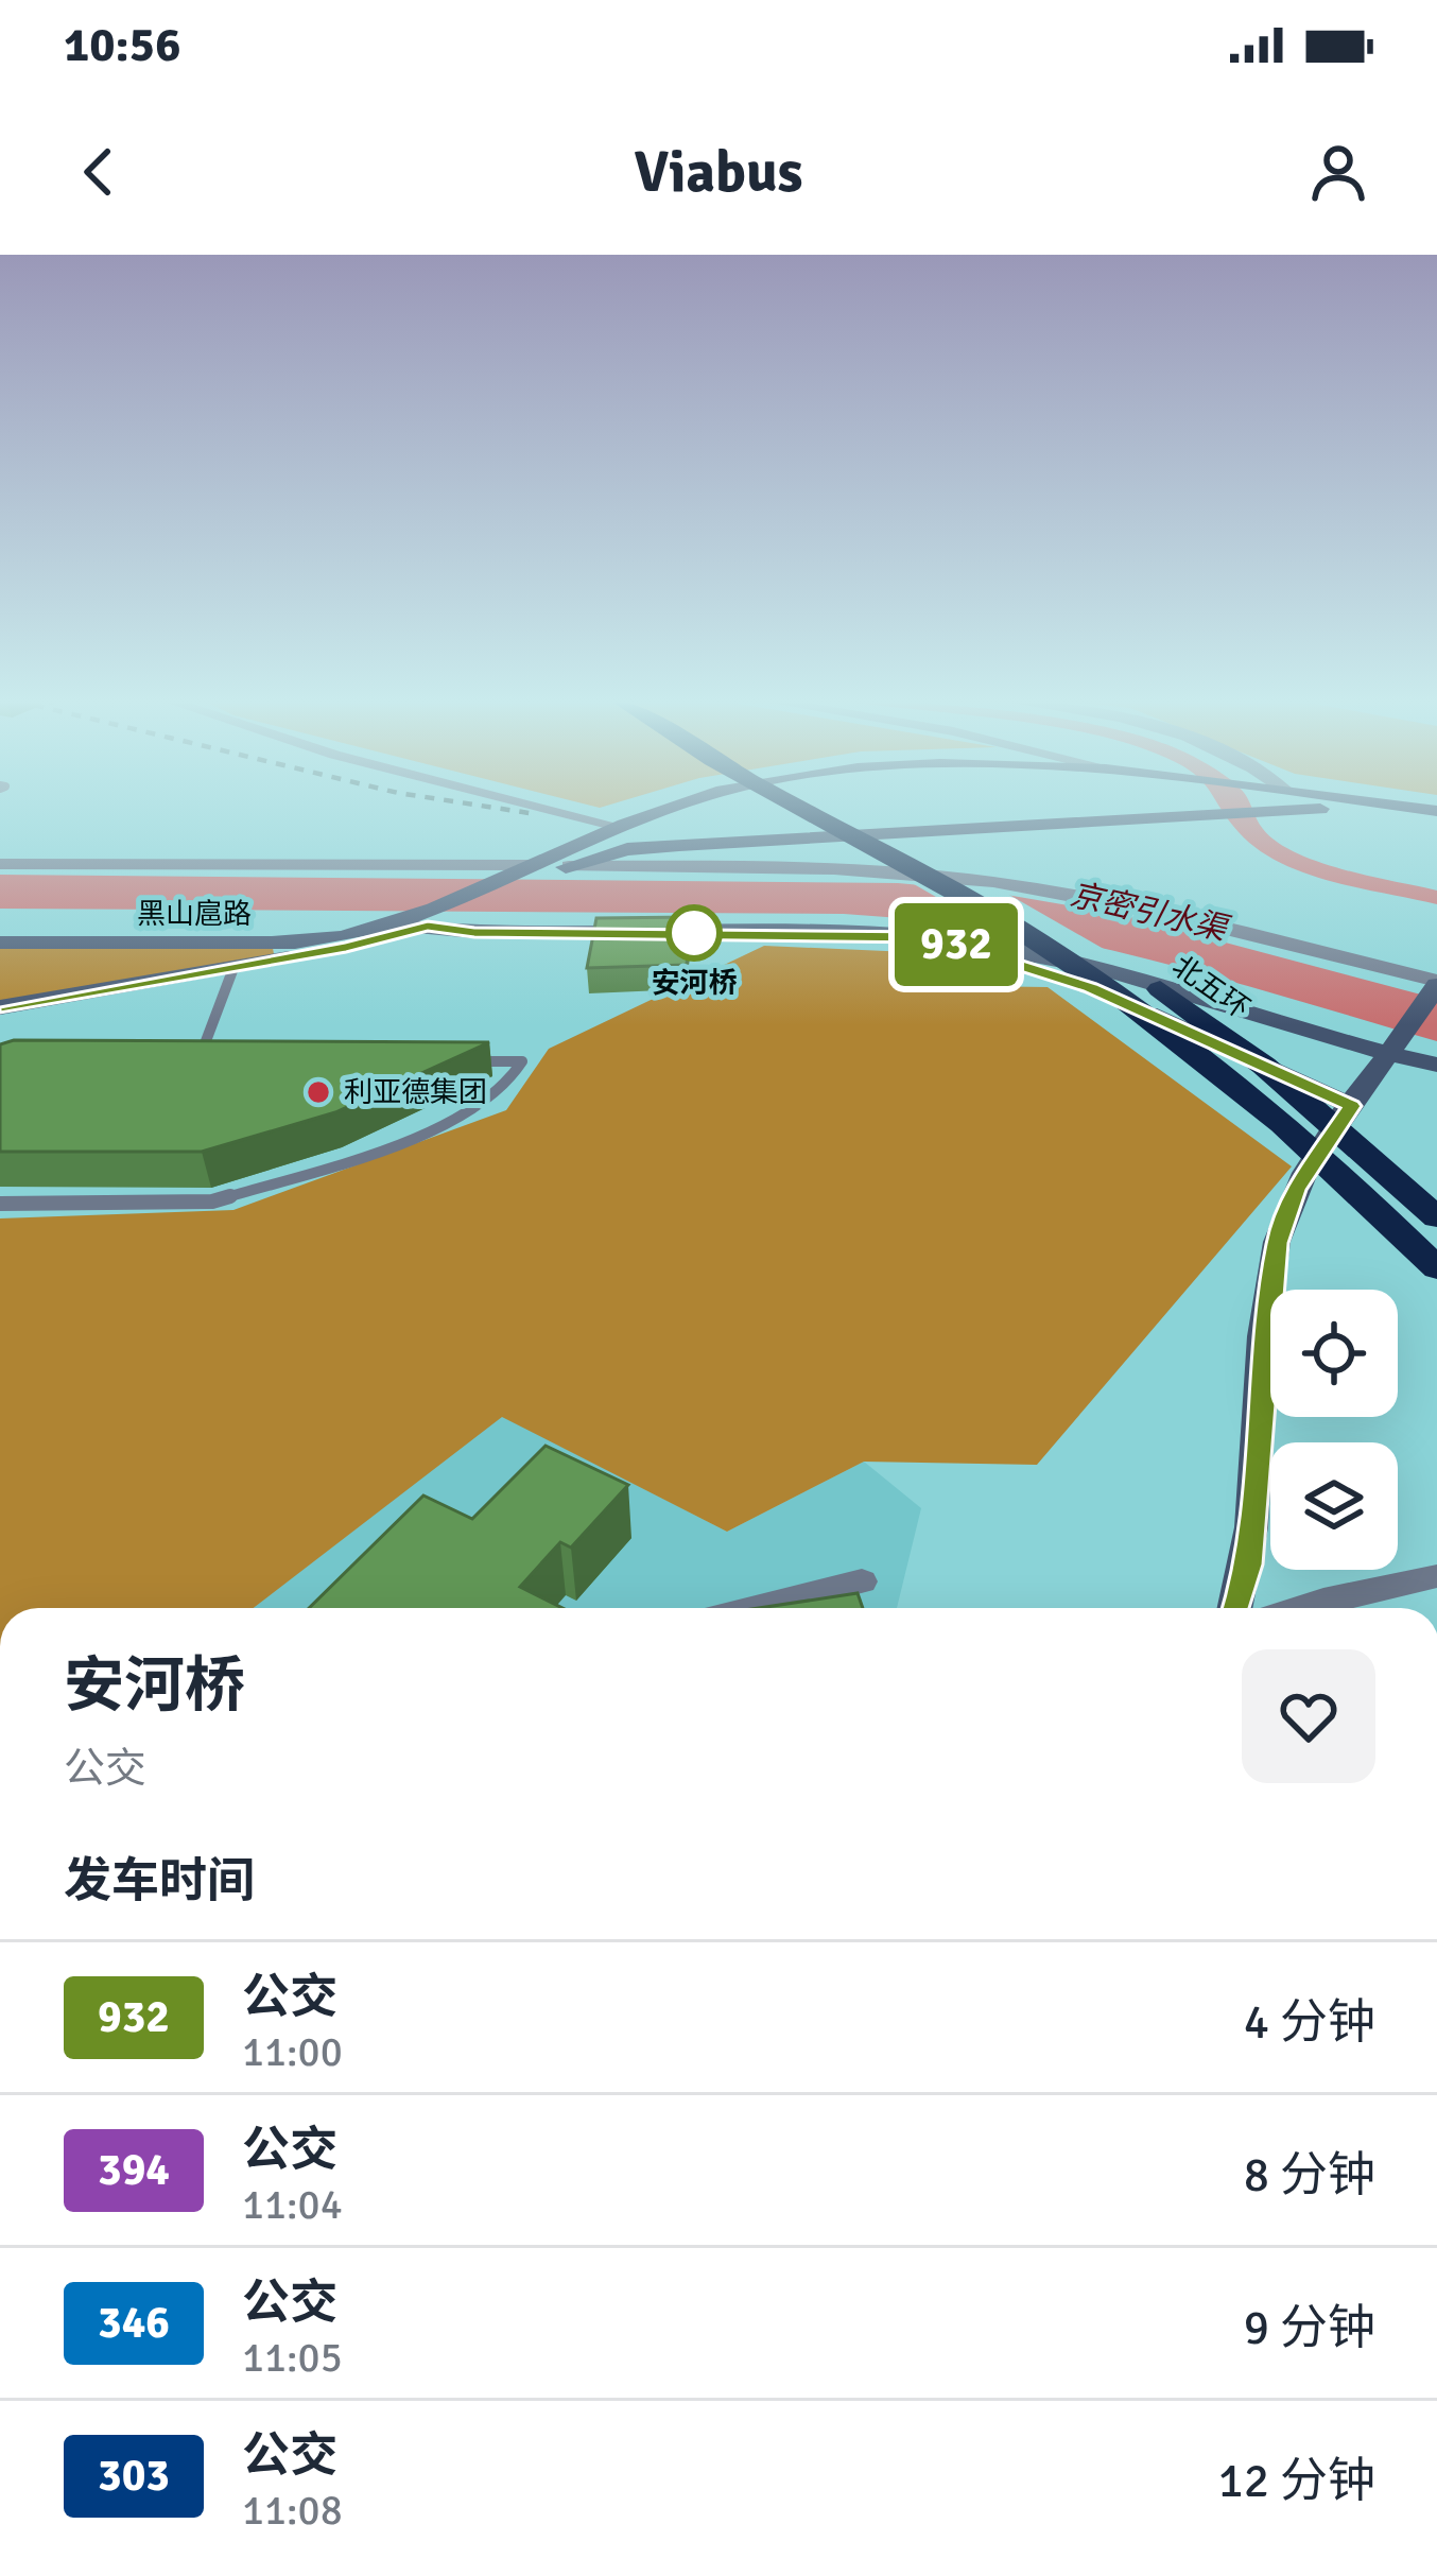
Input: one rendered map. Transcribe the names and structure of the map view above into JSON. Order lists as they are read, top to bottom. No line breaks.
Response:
{"streets":{"highway":["北五环"],"main road":["黑山扈路"]},"water":["京密引水渠"],"places":["安河桥","利亚德集团"],"lines":["bus line 932"],"page":{"status":"10:56","header":"Viabus","on_map":"932","heading":[["安河桥","公交"],"发车时间"],"list":[{"mark":"932","name":"公交","note":"11:00","value":"4 分钟"},{"mark":"394","name":"公交","note":"11:04","value":"8 分钟"},{"mark":"346","name":"公交","note":"11:05","value":"9 分钟"},{"mark":"303","name":"公交","note":"11:08","value":"12 分钟"}]}}
